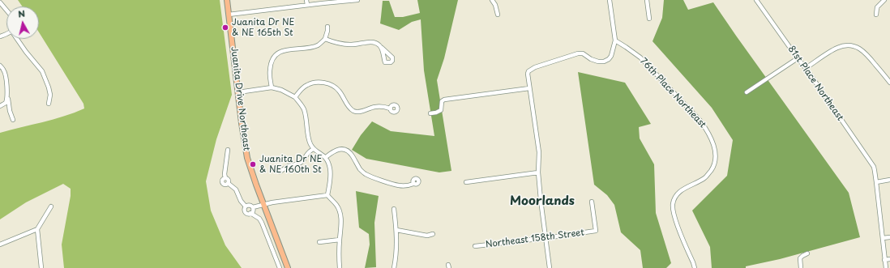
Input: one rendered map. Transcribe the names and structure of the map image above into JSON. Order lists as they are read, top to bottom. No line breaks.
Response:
{"streets":{"main road":["Juanita Drive Northeast"],"street":["81st Place Northeast","76th Place Northeast","Northeast 158th Street"]},"districts":["Moorlands"],"places":["Juanita Dr NE & NE 165th St","Juanita Dr NE & NE 160th St"],"north":"top"}
